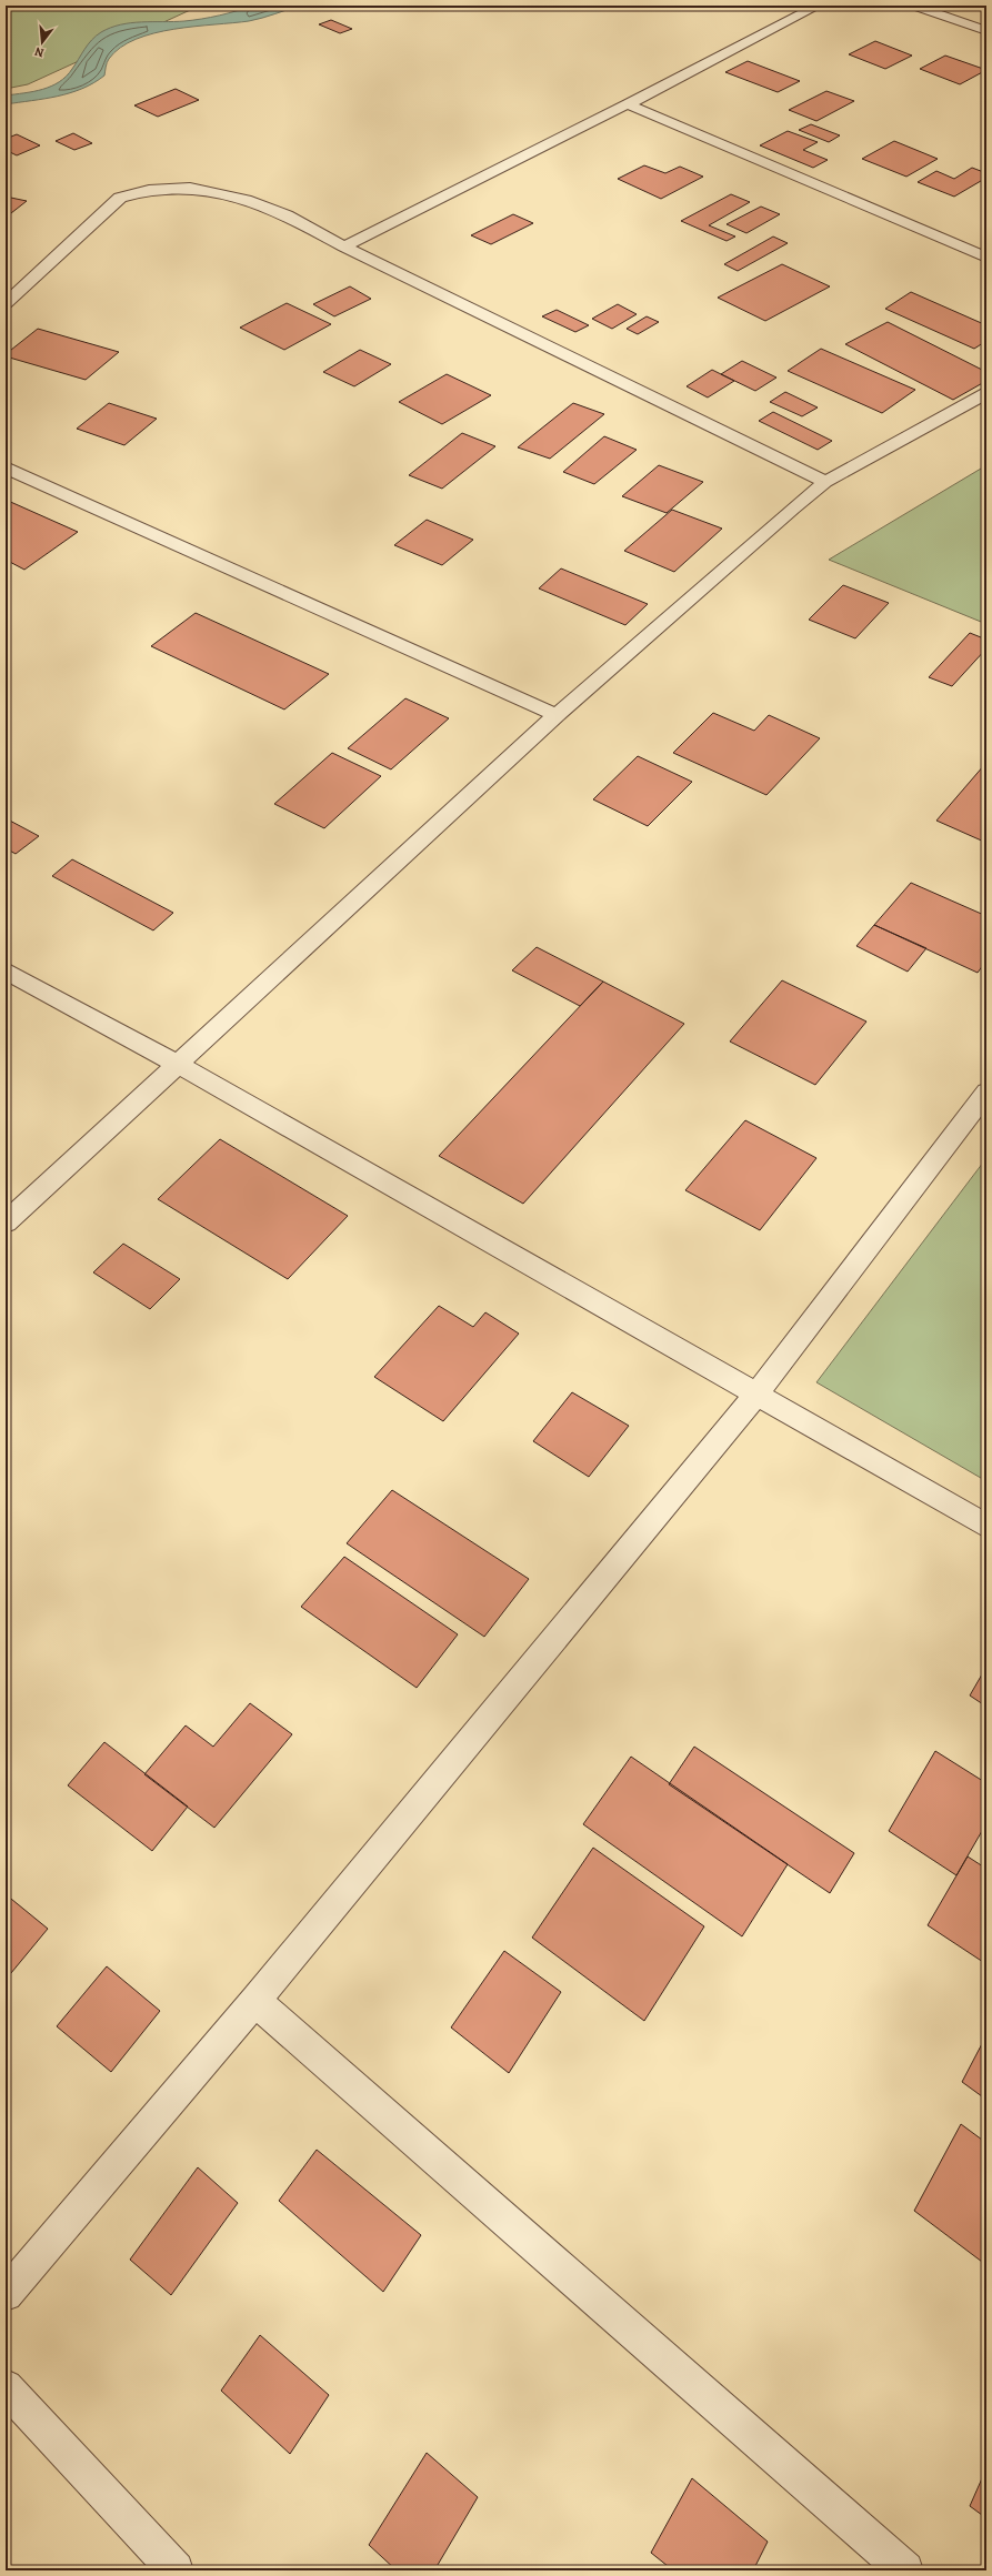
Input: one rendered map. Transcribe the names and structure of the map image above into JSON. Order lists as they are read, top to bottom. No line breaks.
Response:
{"north":"bottom"}
